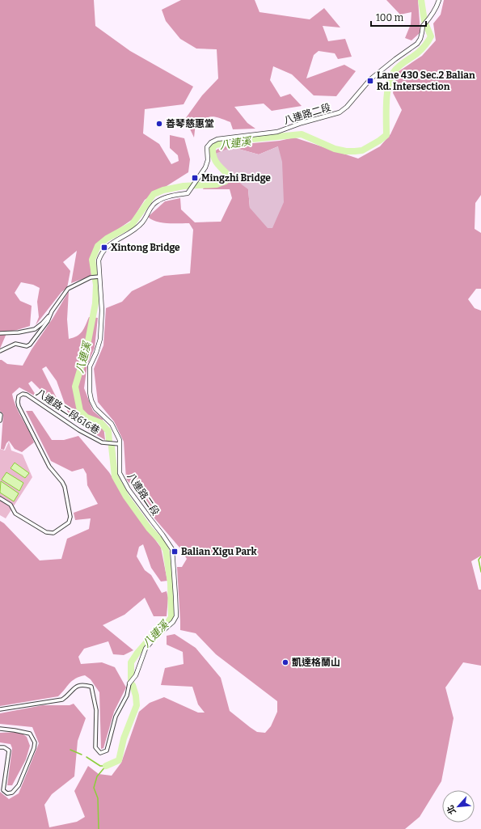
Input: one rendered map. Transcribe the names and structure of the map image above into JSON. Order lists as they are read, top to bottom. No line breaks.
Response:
{"streets":{"street":["八連路二段","八連路二段616巷"]},"crossings":[["八連路二段","八連路二段616巷"]],"water":["八連溪"],"places":{"transit":["Lane 430 Sec.2 Balian Rd. Intersection","Mingzhi Bridge","Xintong Bridge","Balian Xigu Park"],"other":["善琴慈惠堂","凱達格蘭山"]},"scale_bar":"100 m","north":"bottom left"}
